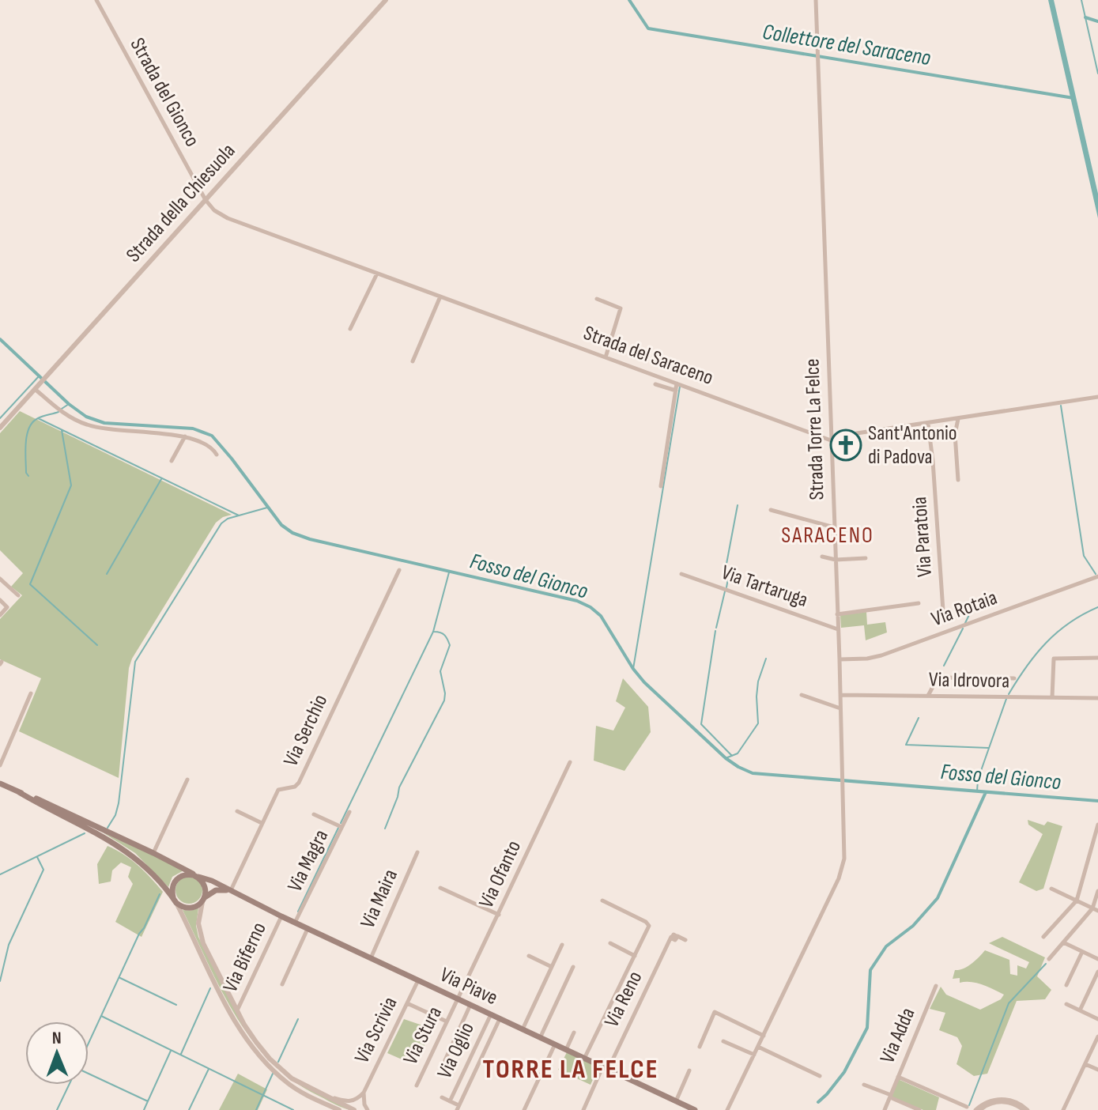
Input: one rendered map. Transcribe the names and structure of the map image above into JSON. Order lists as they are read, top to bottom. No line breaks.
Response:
{"streets":{"main road":["Via Piave"],"street":["Strada del Gionco","Strada della Chiesuola","Strada del Saraceno","Strada Torre La Felce","Via Paratoia","Via Tartaruga","Via Rotaia","Via Idrovora","Via Serchio","Via Magra","Via Ofanto","Via Maira","Via Biferno","Via Reno","Via Scrivia","Via Stura","Via Adda","Via Oglio"]},"crossings":[["Strada del Gionco","Strada della Chiesuola"],["Strada del Gionco","Strada del Saraceno"],["Strada della Chiesuola","Strada del Saraceno"],["Strada del Saraceno","Strada Torre La Felce"],["Strada Torre La Felce","Via Tartaruga"],["Strada Torre La Felce","Via Rotaia"],["Strada Torre La Felce","Via Idrovora"],["Via Serchio","Via Piave"],["Via Magra","Via Piave"],["Via Ofanto","Via Piave"],["Via Ofanto","Via Stura"],["Via Maira","Via Piave"],["Via Biferno","Via Piave"],["Via Piave","Via Reno"],["Via Piave","Via Scrivia"],["Via Piave","Via Stura"],["Via Piave","Via Oglio"]],"districts":["SARACENO","TORRE LA FELCE"],"water":["Collettore del Saraceno","Fosso del Gionco"],"places":{"church":["Sant'Antonio di Padova"]},"north":"top"}
